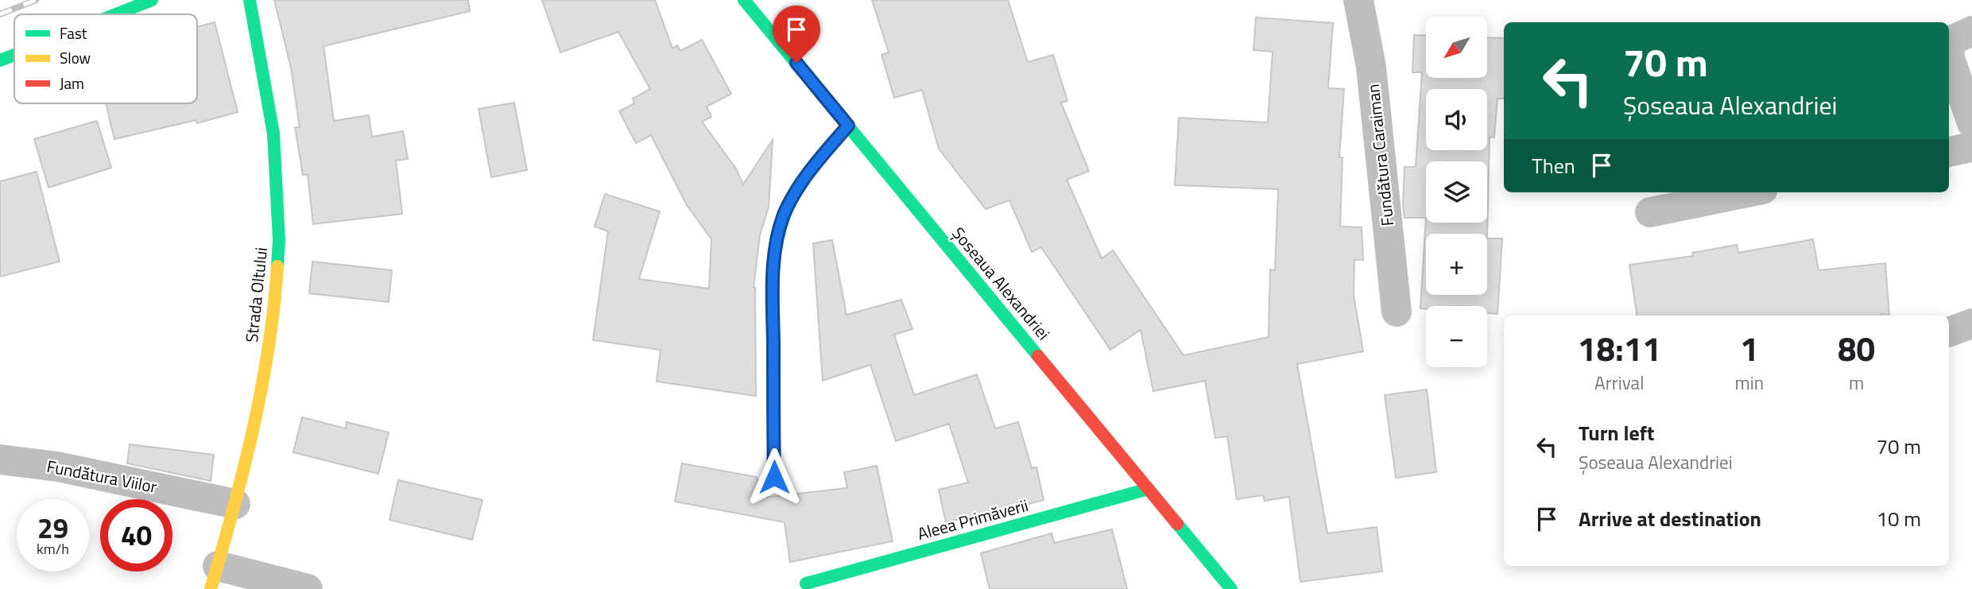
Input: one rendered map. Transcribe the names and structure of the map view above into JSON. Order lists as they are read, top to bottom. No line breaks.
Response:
{"streets":{"street":["Fundătura Caraiman","Șoseaua Alexandriei","Strada Oltului","Fundătura Viilor","Aleea Primăverii"]},"crossings":[["Șoseaua Alexandriei","Aleea Primăverii"],["Strada Oltului","Fundătura Viilor"]],"legend":["Fast","Slow","Jam"],"north":"bottom left","page":{"map_buttons":["+","−"],"turn":["70 m","Șoseaua Alexandriei"],"then":"Then","eta":["18:11","Arrival","1","min","80","m"],"list":[{"name":"Turn left","note":"Șoseaua Alexandriei","value":"70 m"},{"name":"Arrive at destination","value":"10 m"}],"speed":"29 km/h","limit":"40"}}
